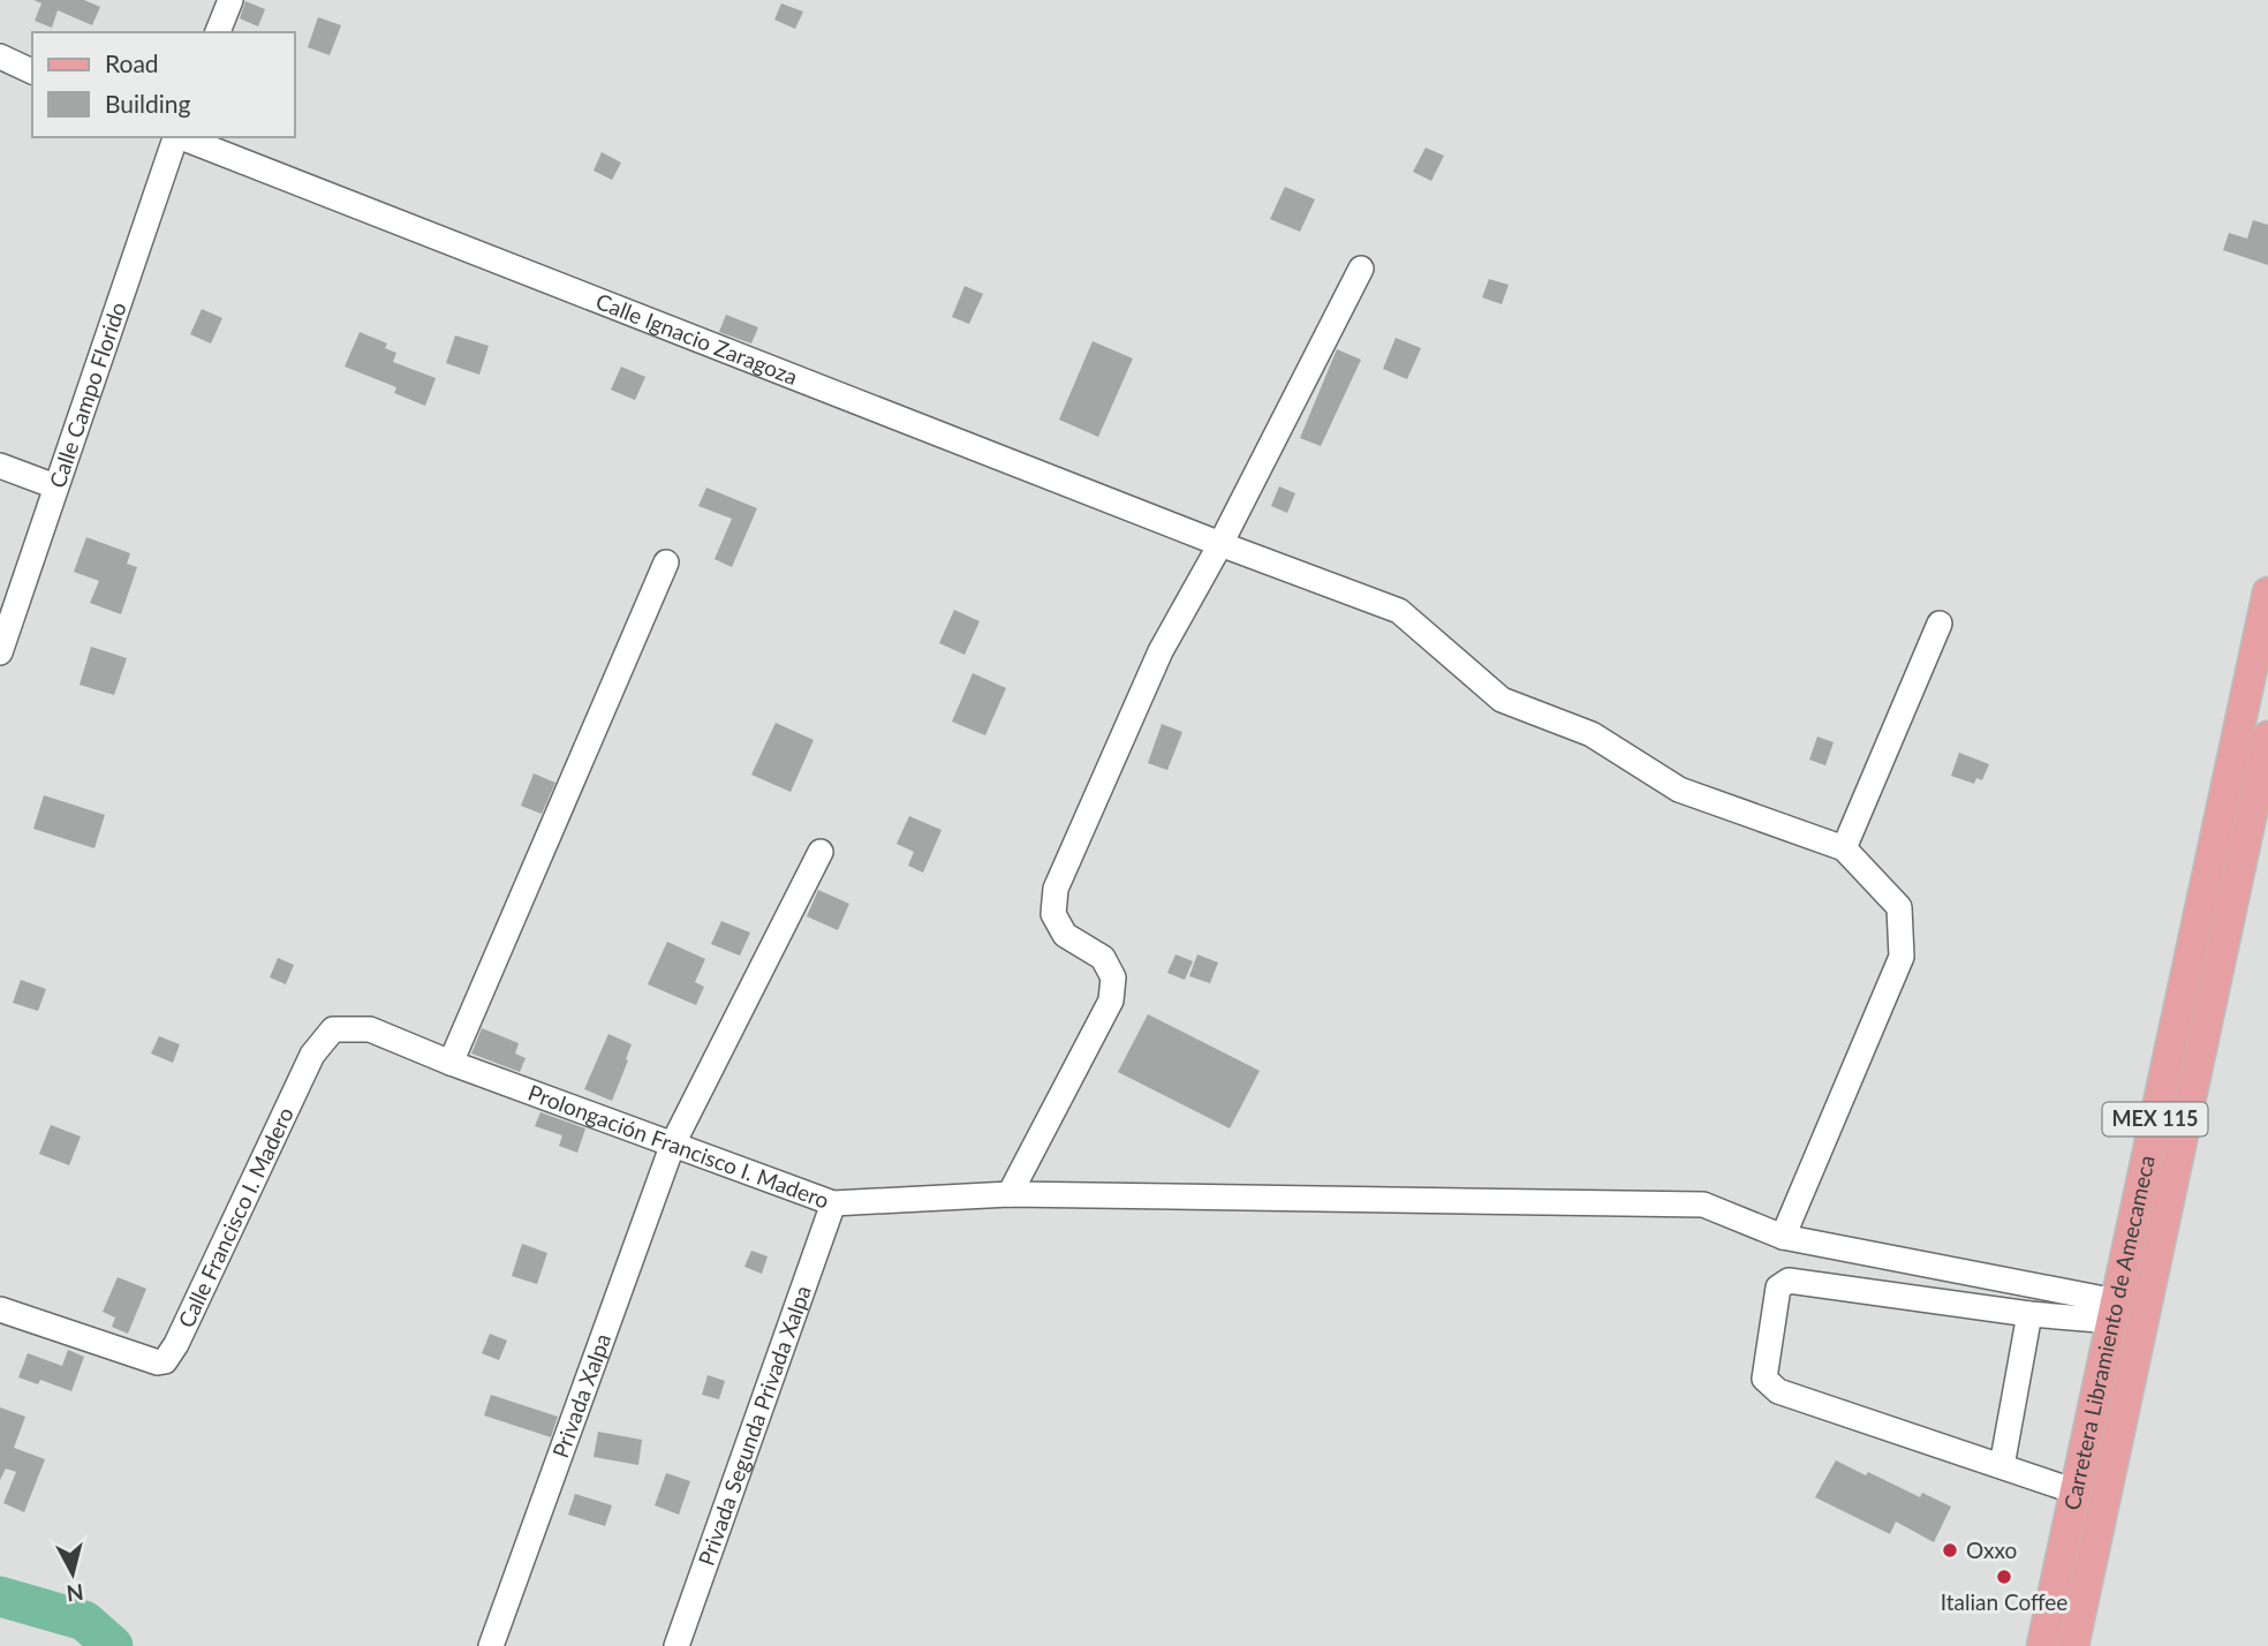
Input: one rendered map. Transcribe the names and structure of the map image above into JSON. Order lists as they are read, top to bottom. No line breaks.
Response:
{"streets":{"main road":["MEX 115","Carretera Libramiento de Amecameca"],"street":["Calle Ignacio Zaragoza","Calle Campo Florido","Prolongación Francisco I. Madero","Calle Francisco I. Madero","Privada Xalpa","Privada Segunda Privada Xalpa"]},"crossings":[["Prolongación Francisco I. Madero","Calle Francisco I. Madero"],["Prolongación Francisco I. Madero","Carretera Libramiento de Amecameca"],["Prolongación Francisco I. Madero","Privada Xalpa"],["Prolongación Francisco I. Madero","Privada Segunda Privada Xalpa"]],"places":["Oxxo","Italian Coffee"],"legend":["Road","Building"],"north":"bottom"}
